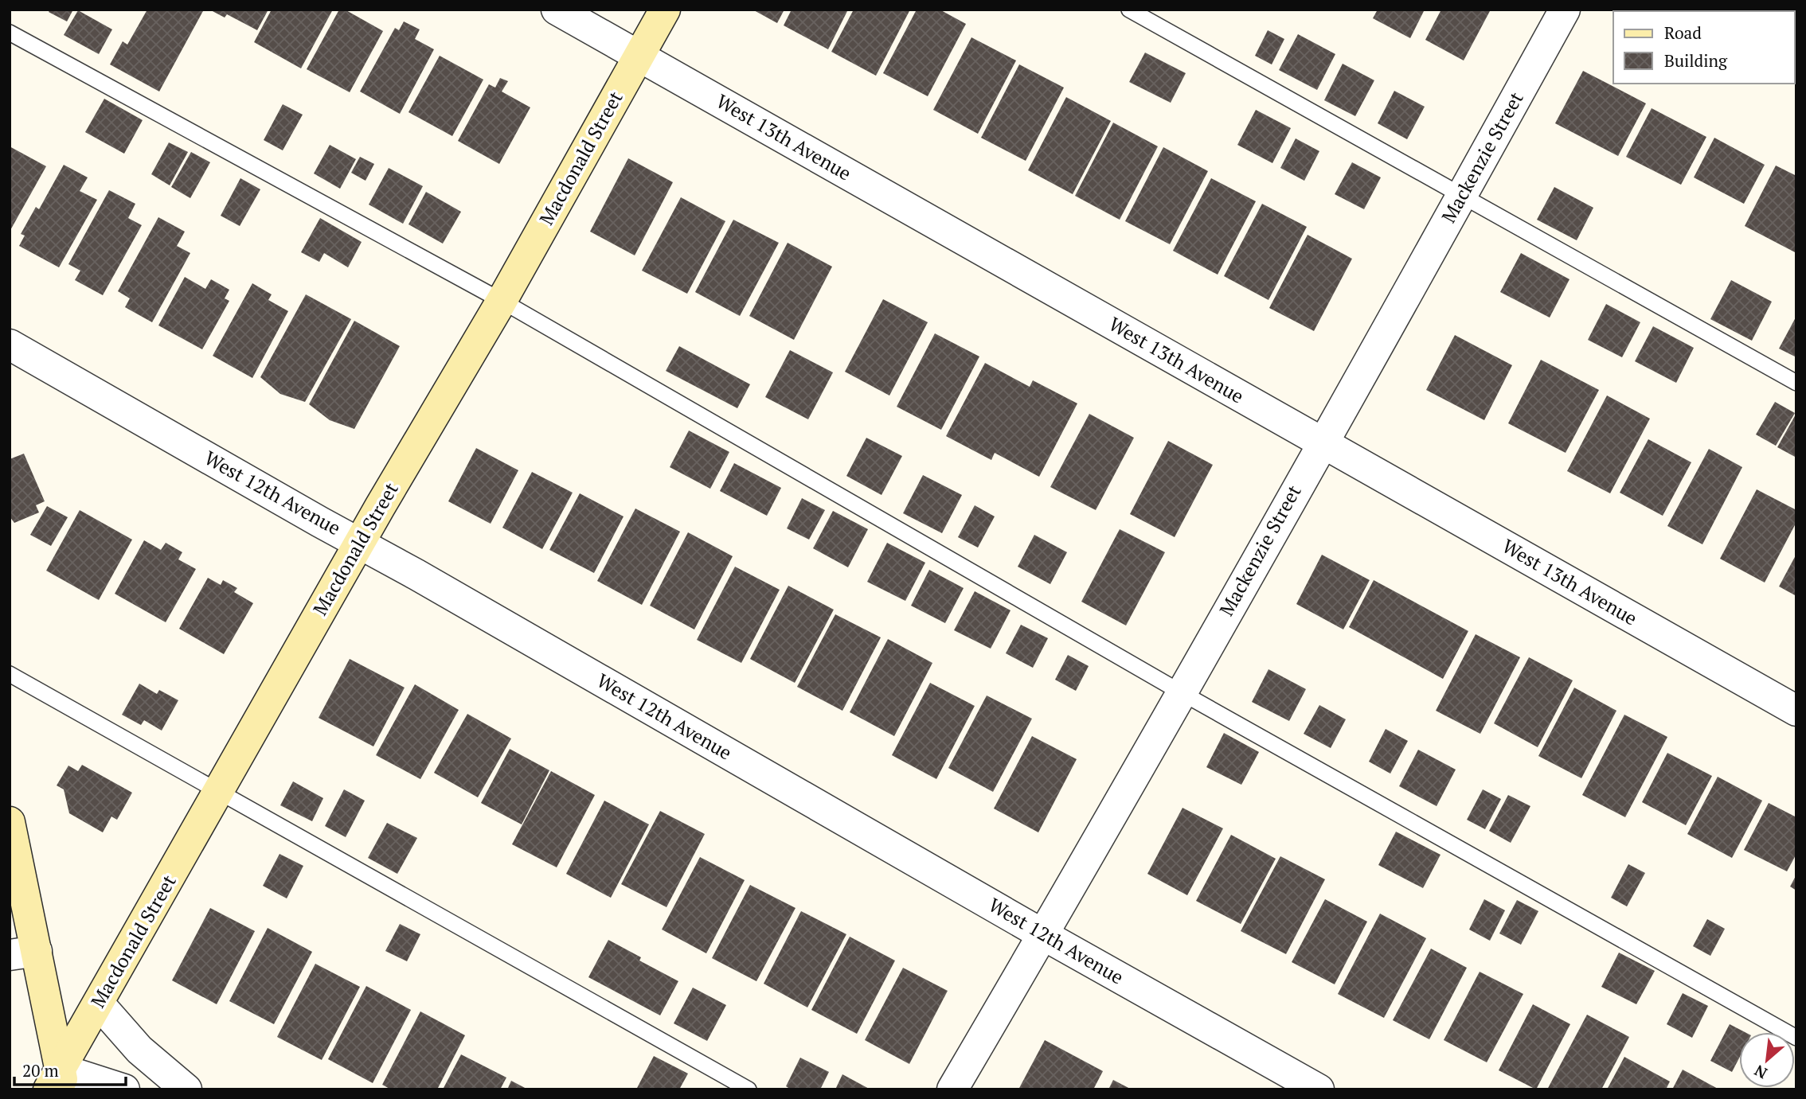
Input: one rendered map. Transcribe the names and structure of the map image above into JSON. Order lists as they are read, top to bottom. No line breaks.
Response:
{"streets":{"street":["West 13th Avenue","Mackenzie Street","Macdonald Street","West 12th Avenue"]},"crossings":[["West 13th Avenue","Mackenzie Street"],["West 13th Avenue","Macdonald Street"],["Mackenzie Street","West 12th Avenue"],["Macdonald Street","West 12th Avenue"]],"legend":["Road","Building"],"scale_bar":"20 m","north":"bottom left"}
